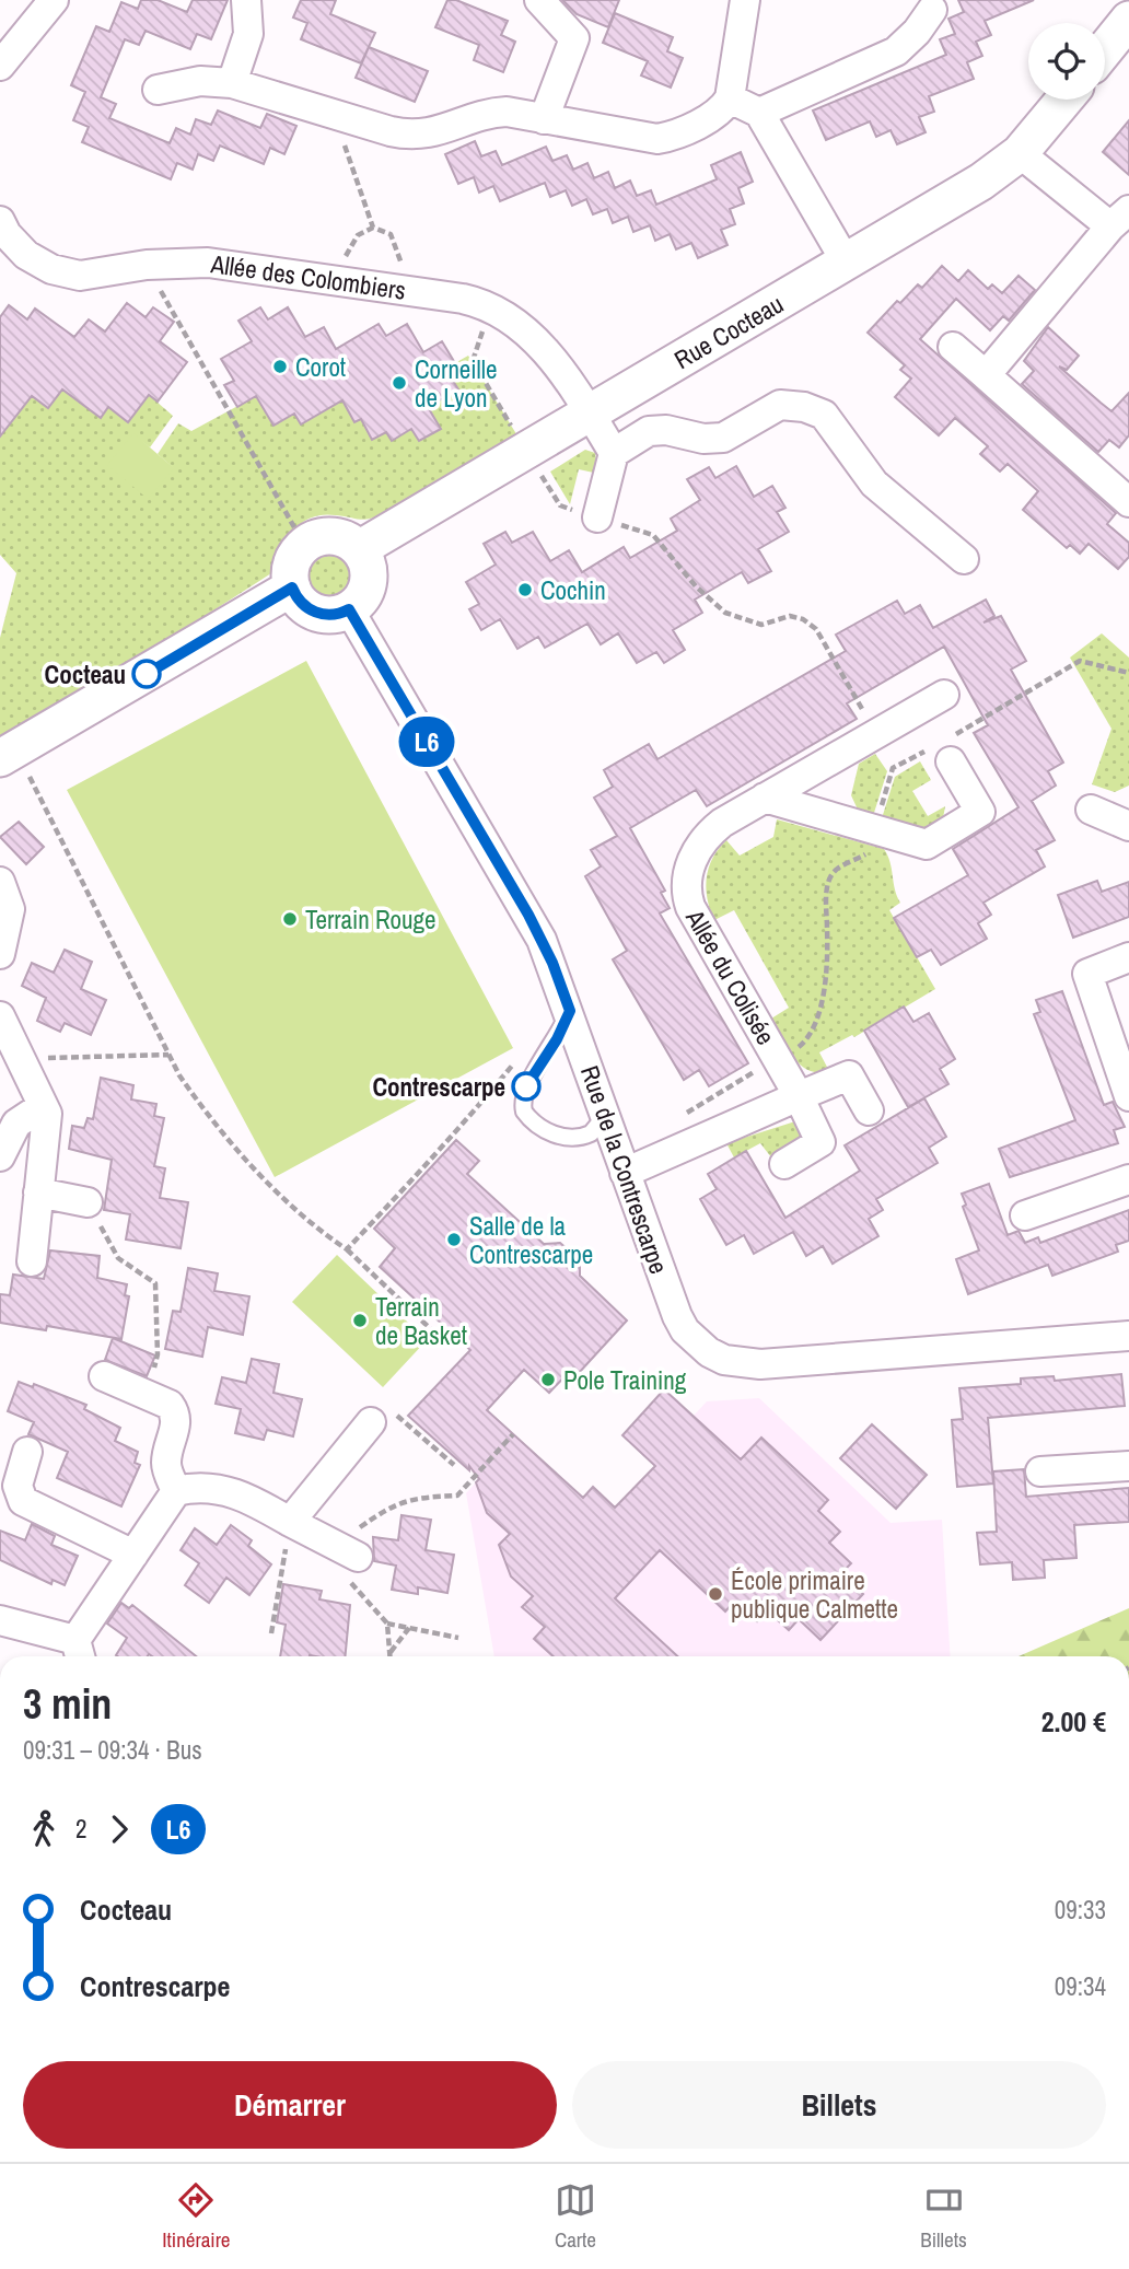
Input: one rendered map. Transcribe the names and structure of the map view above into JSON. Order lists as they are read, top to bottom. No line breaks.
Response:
{"streets":{"street":["Allée des Colombiers","Rue Cocteau","Allée du Colisée","Rue de la Contrescarpe"]},"crossings":[["Allée des Colombiers","Rue Cocteau"],["Rue Cocteau","Rue de la Contrescarpe"]],"places":["Corot","Corneille de Lyon","Cochin","Cocteau","Terrain Rouge","Contrescarpe","Salle de la Contrescarpe","Terrain de Basket","Pole Training","École primaire publique Calmette"],"lines":["bus line L6"],"page":{"on_map":"L6","heading":["3 min","09:31 – 09:34 · Bus","2.00 €"],"legs":["2","L6"],"list":[{"name":"Cocteau","value":"09:33"},{"name":"Contrescarpe","value":"09:34"}],"buttons":["Démarrer","Billets"],"tabs":["Itinéraire","Carte","Billets"]}}
